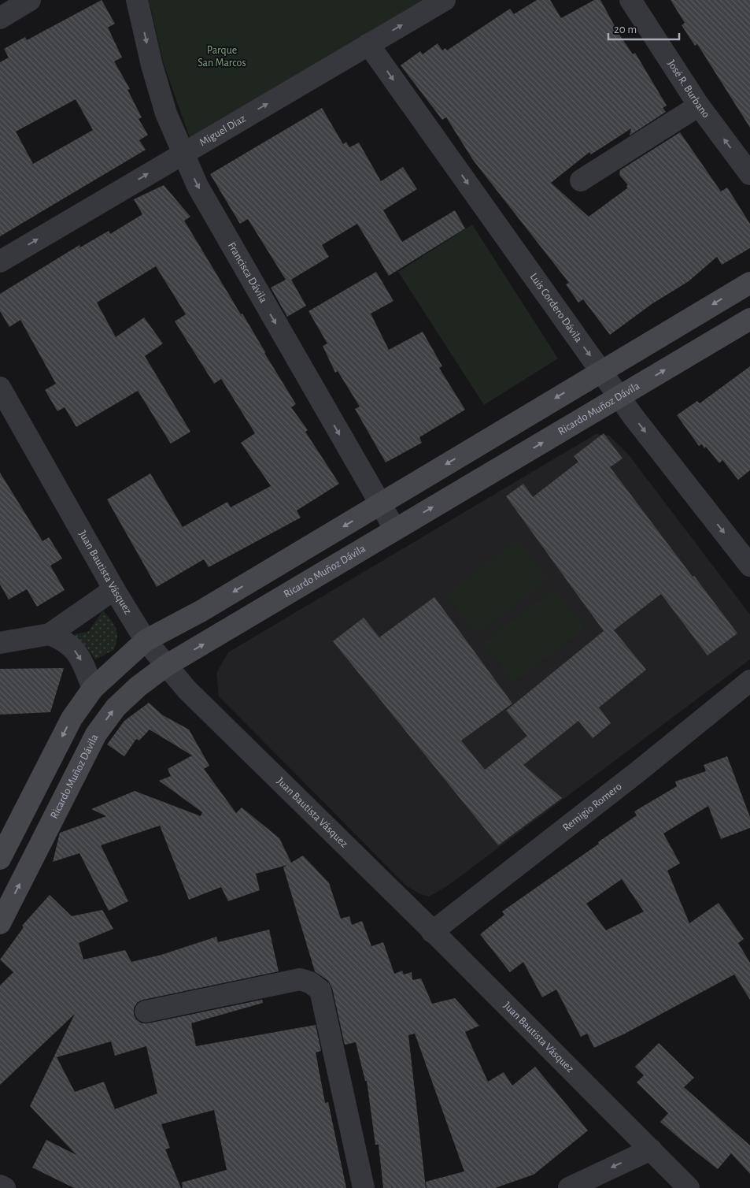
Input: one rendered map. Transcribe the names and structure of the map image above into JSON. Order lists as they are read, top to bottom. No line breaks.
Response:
{"streets":{"main road":["Ricardo Muñoz Dávila"],"street":["José R. Burbano","Miguel Diaz","Francisca Dávila","Luis Cordero Dávila","Juan Bautista Vásquez","Remigio Romero"]},"crossings":[["Miguel Diaz","Francisca Dávila"],["Miguel Diaz","Luis Cordero Dávila"],["Francisca Dávila","Ricardo Muñoz Dávila"],["Luis Cordero Dávila","Ricardo Muñoz Dávila"],["Ricardo Muñoz Dávila","Juan Bautista Vásquez"],["Juan Bautista Vásquez","Remigio Romero"]],"one_way":["José R. Burbano","Miguel Diaz","Francisca Dávila","Luis Cordero Dávila"],"parks":["Parque San Marcos"],"scale_bar":"20 m"}
